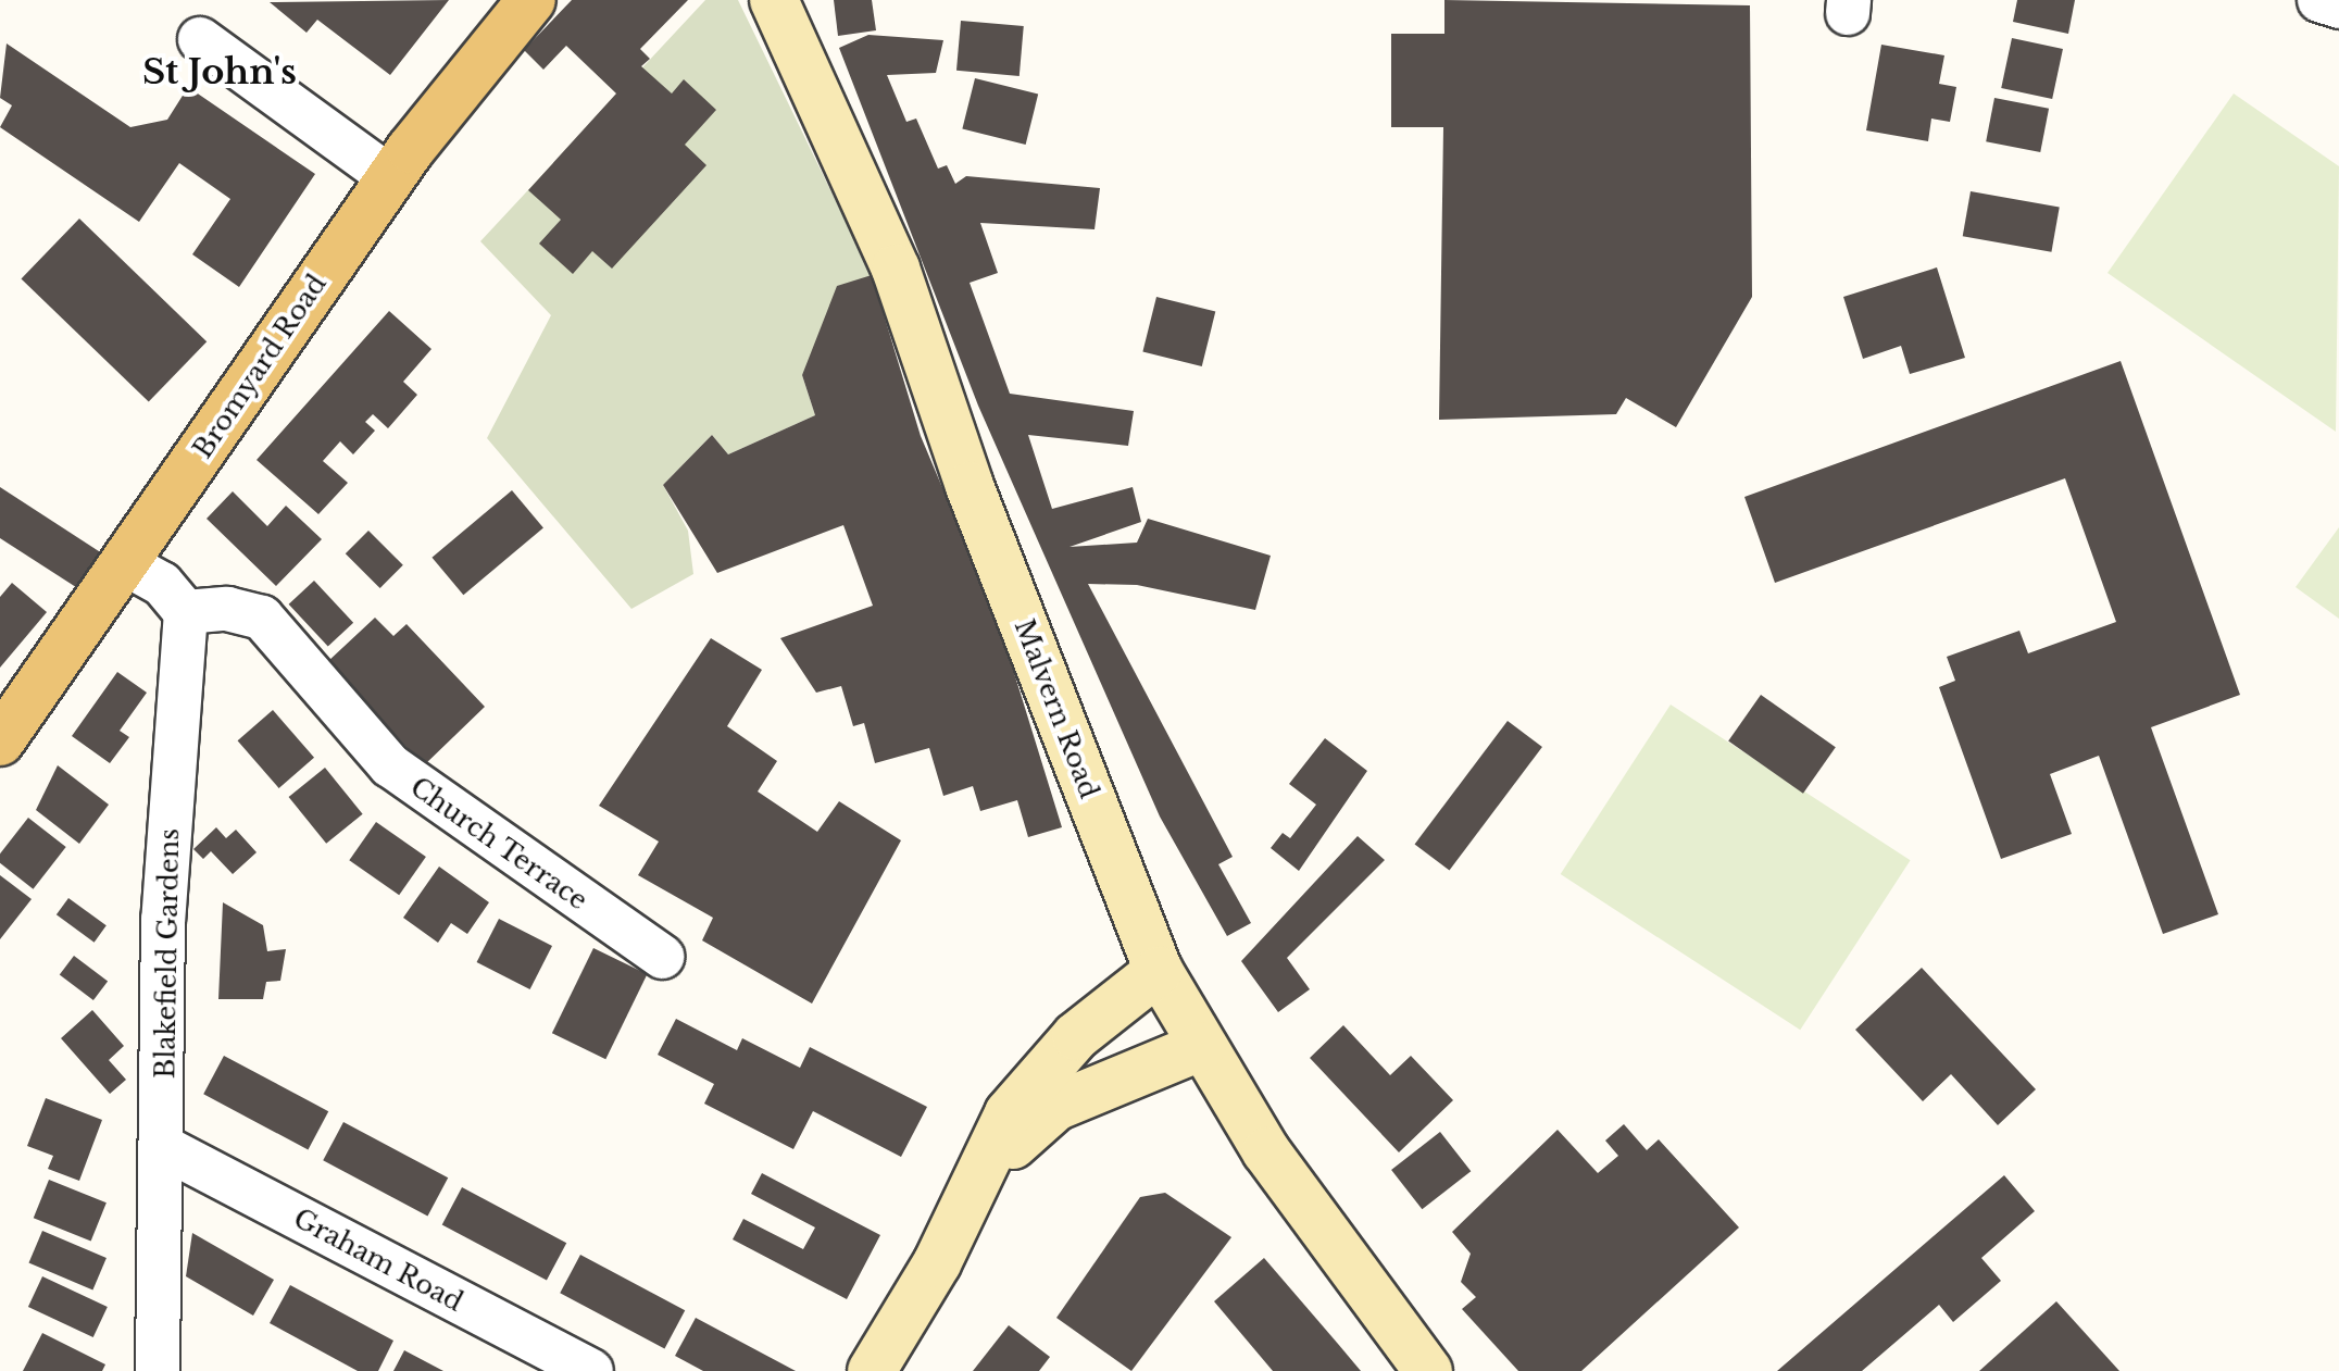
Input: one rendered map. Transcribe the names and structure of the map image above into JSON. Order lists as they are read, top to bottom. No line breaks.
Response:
{"streets":{"main road":["Bromyard Road","Malvern Road"],"street":["Church Terrace","Blakefield Gardens","Graham Road"]},"crossings":[["Church Terrace","Blakefield Gardens"],["Blakefield Gardens","Graham Road"]],"districts":["St John's"]}
